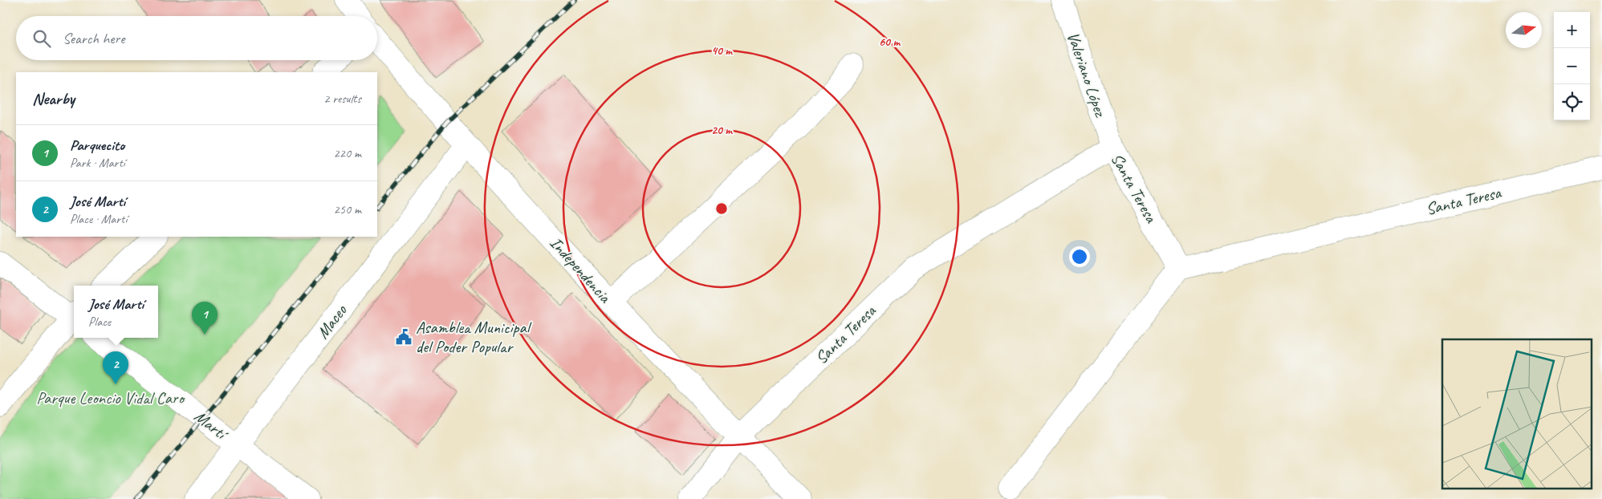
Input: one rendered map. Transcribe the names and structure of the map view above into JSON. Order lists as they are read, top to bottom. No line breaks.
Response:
{"streets":{"street":["Valeriano López","Santa Teresa","Independencia","Maceo","Martí"]},"crossings":[["Valeriano López","Santa Teresa"],["Santa Teresa","Independencia"],["Independencia","Maceo"],["Maceo","Martí"]],"parks":["Parque Leoncio Vidal Caro"],"places":{"public building":["Asamblea Municipal del Poder Popular"]},"north":"right","page":{"map_buttons":["+","−"],"search":"Search here","heading":["Nearby","2 results"],"list":[{"mark":"1","name":"Parquecito","note":"Park · Martí","value":"220 m"},{"mark":"2","name":"José Martí","note":"Place · Martí","value":"250 m"}],"popup":["José Martí","Place"],"pins":["1","2"]},"rings":["60 m","40 m","20 m"]}
